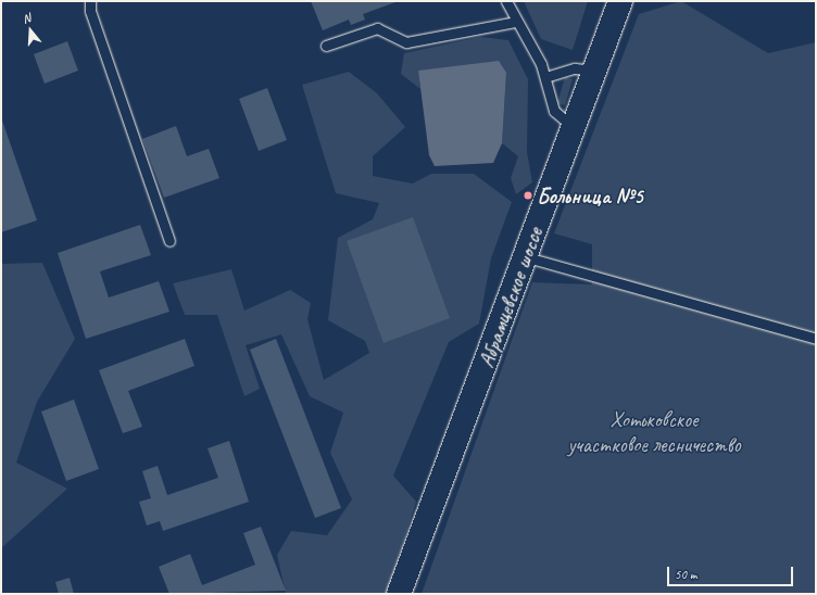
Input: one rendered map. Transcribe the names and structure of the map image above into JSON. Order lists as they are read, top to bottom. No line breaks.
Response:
{"streets":{"street":["Абрамцевское шоссе"]},"parks":["Хотьковское участковое лесничество"],"places":["Больница №5"],"scale_bar":"50 m","north":"top"}
